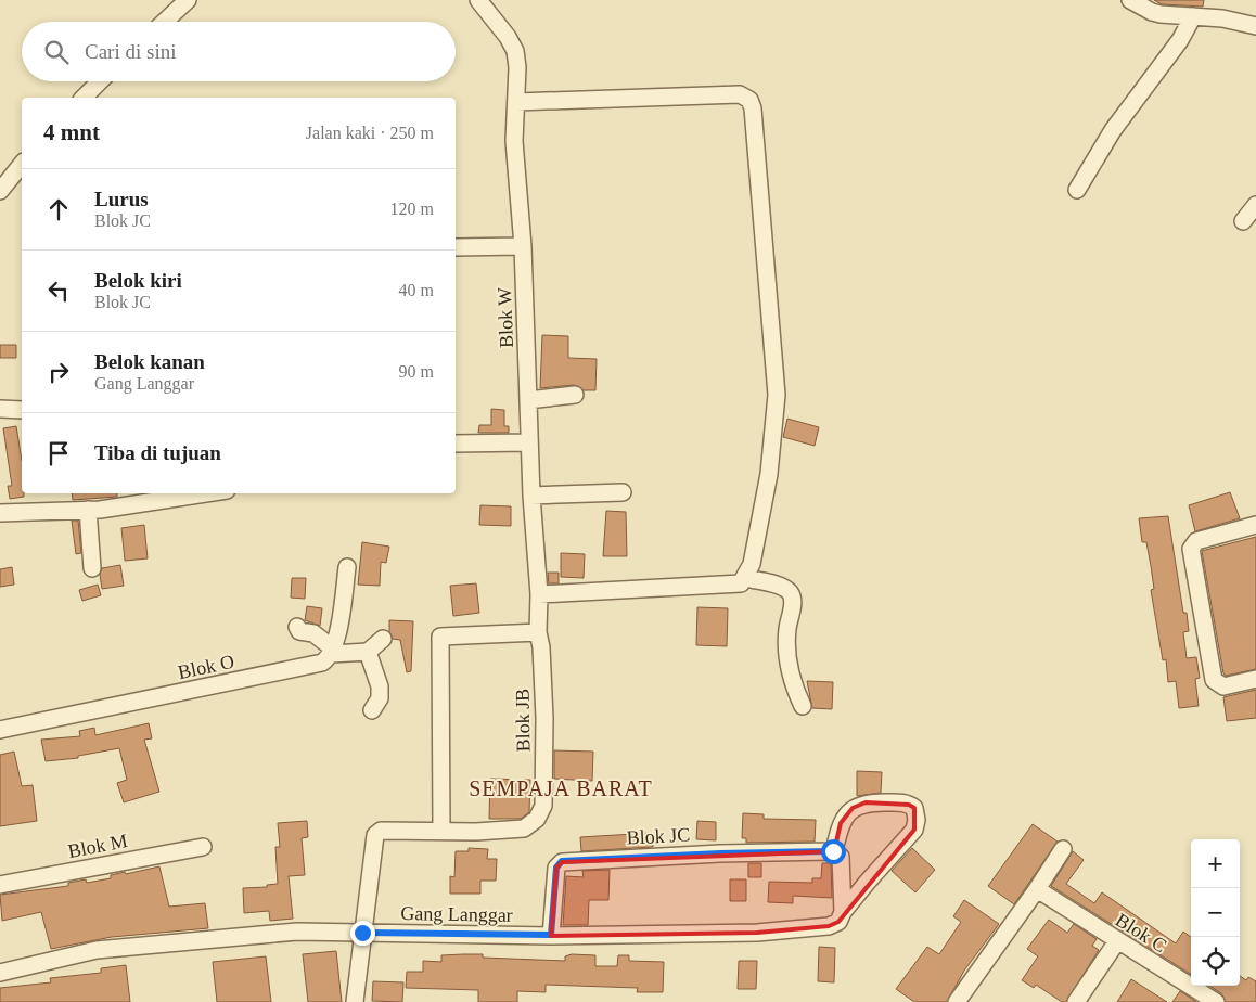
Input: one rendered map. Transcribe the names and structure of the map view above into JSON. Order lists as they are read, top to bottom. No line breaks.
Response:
{"streets":{"street":["Blok W","Blok O","Blok JB","Blok JC","Blok M","Gang Langgar","Blok C"]},"crossings":[["Blok W","Blok JB"],["Blok JB","Gang Langgar"],["Blok JC","Gang Langgar"]],"districts":["SEMPAJA BARAT"],"page":{"search":"Cari di sini","heading":["4 mnt","Jalan kaki · 250 m"],"list":[["Lurus","Blok JC","120 m"],["Belok kiri","Blok JC","40 m"],["Belok kanan","Gang Langgar","90 m"],"Tiba di tujuan"],"map_buttons":["+","−"]}}
